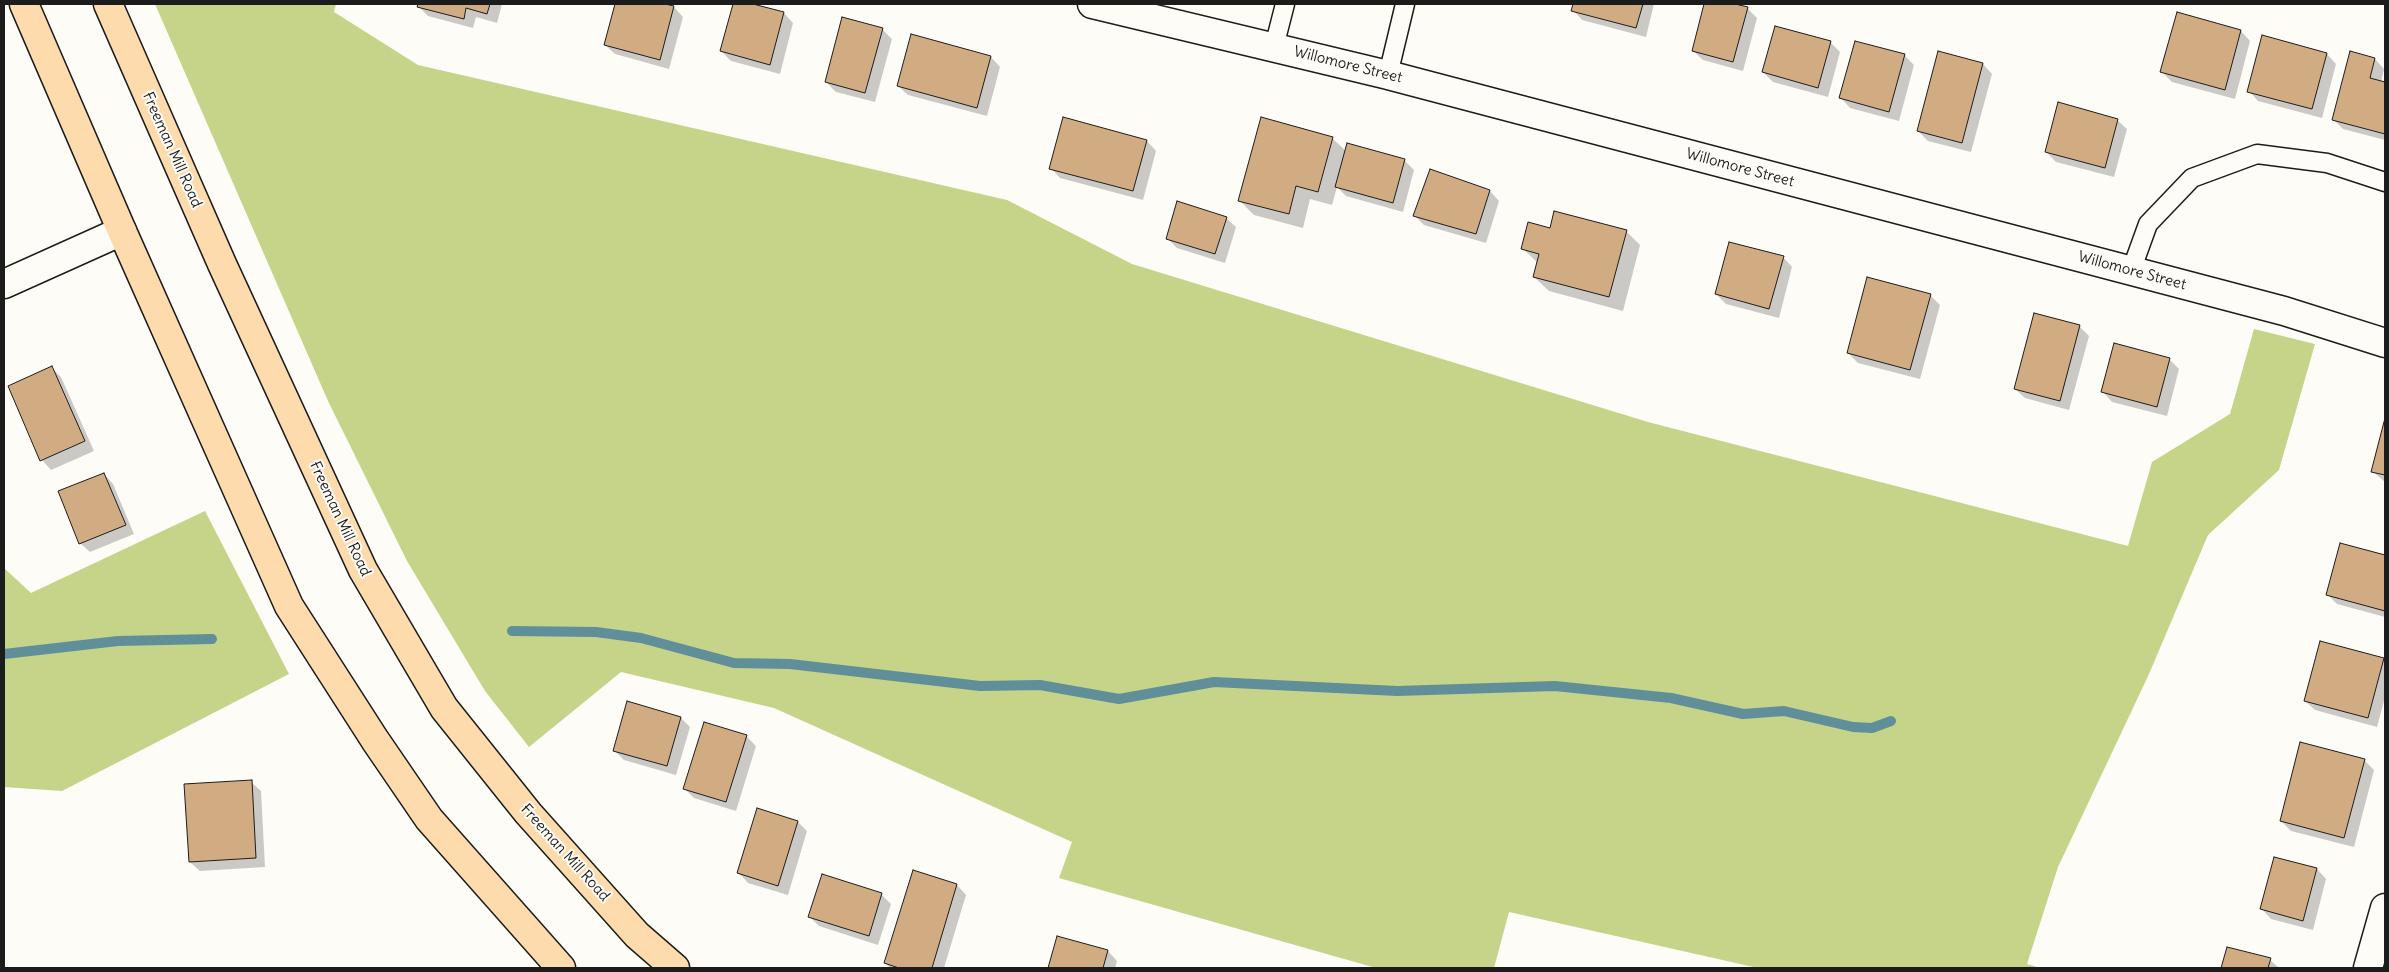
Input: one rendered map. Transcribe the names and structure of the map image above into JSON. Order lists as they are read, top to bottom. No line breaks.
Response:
{"streets":{"main road":["Freeman Mill Road"],"street":["Willomore Street"]}}
